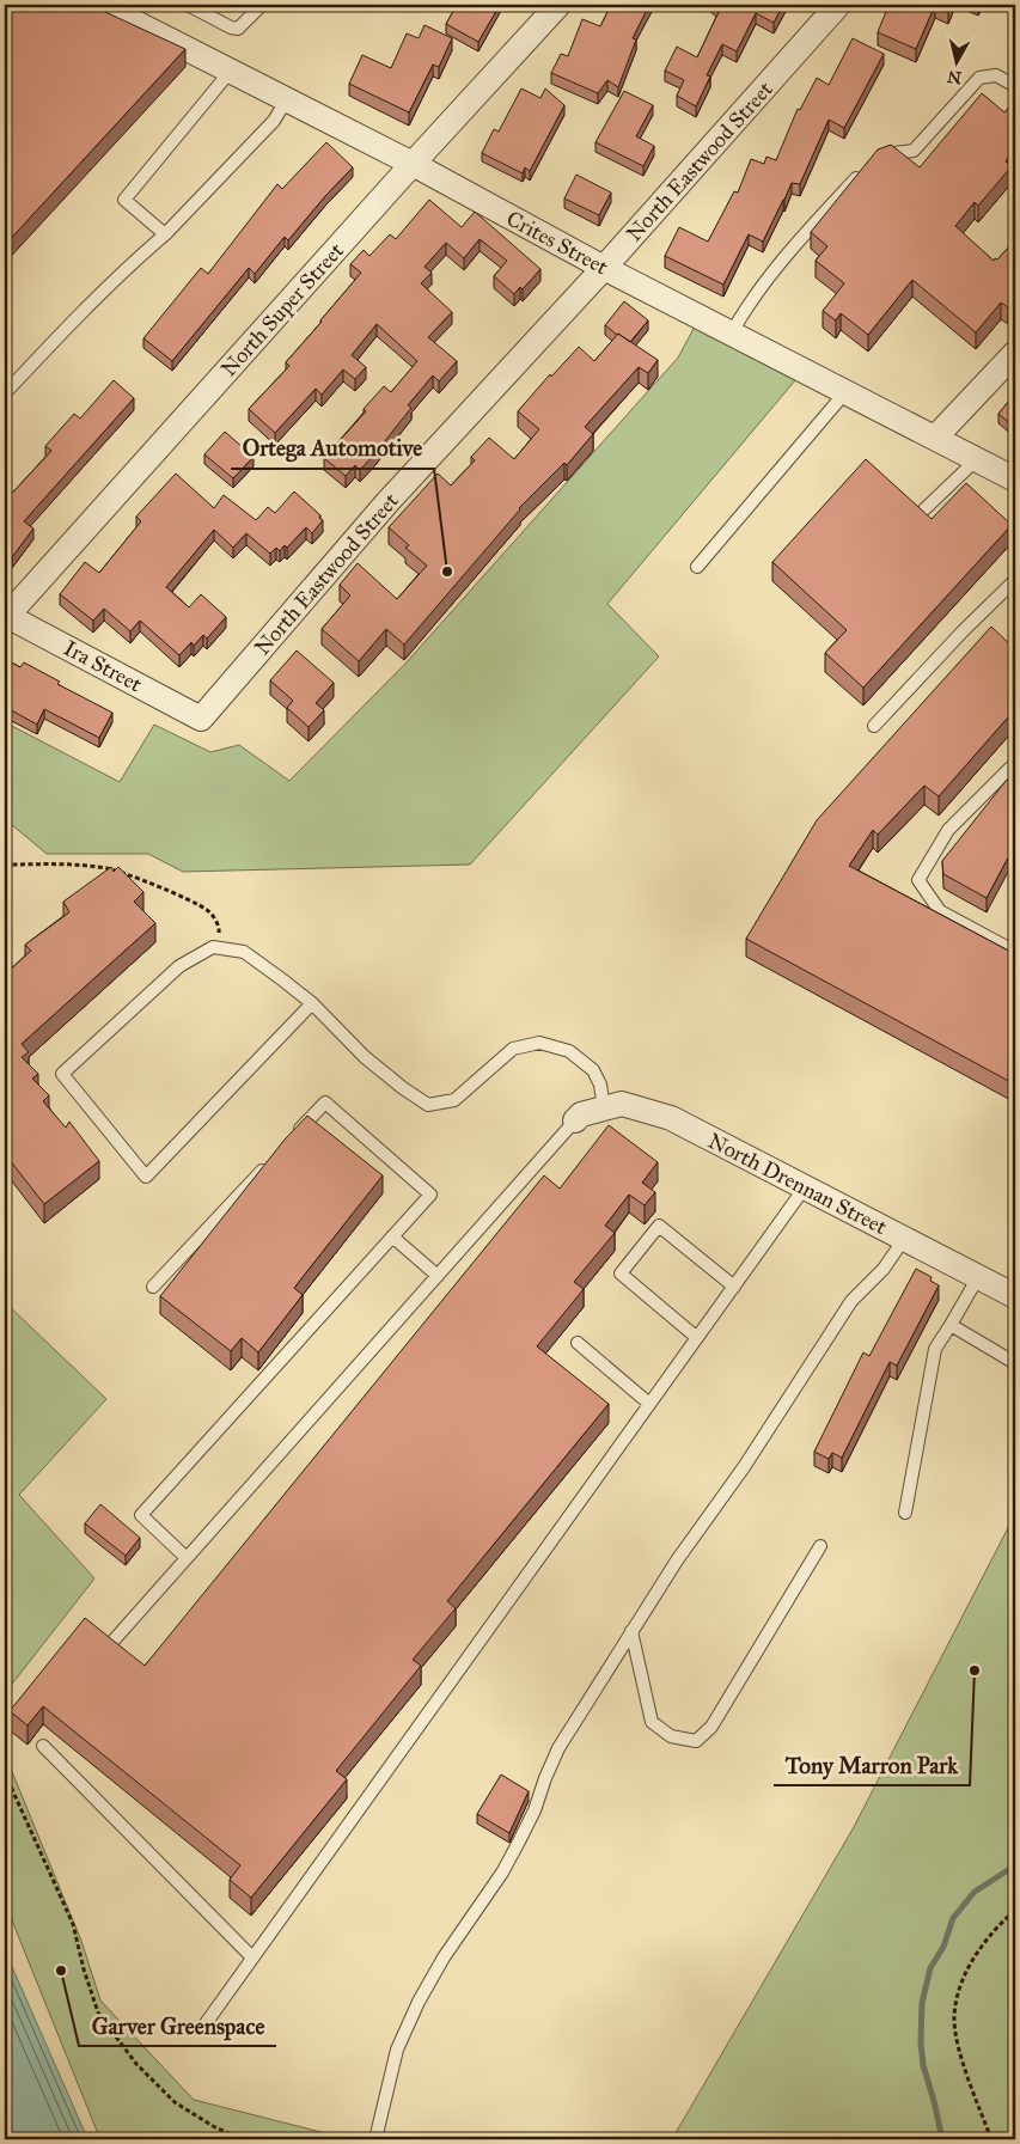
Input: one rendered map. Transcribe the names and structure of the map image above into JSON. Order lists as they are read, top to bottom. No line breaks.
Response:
{"streets":{"street":["North Eastwood Street","Crites Street","North Super Street","Ira Street","North Drennan Street"]},"crossings":[["North Eastwood Street","Crites Street"],["North Eastwood Street","Ira Street"],["Crites Street","North Super Street"],["North Super Street","Ira Street"]],"places":["Ortega Automotive","Tony Marron Park","Garver Greenspace"],"north":"bottom"}
